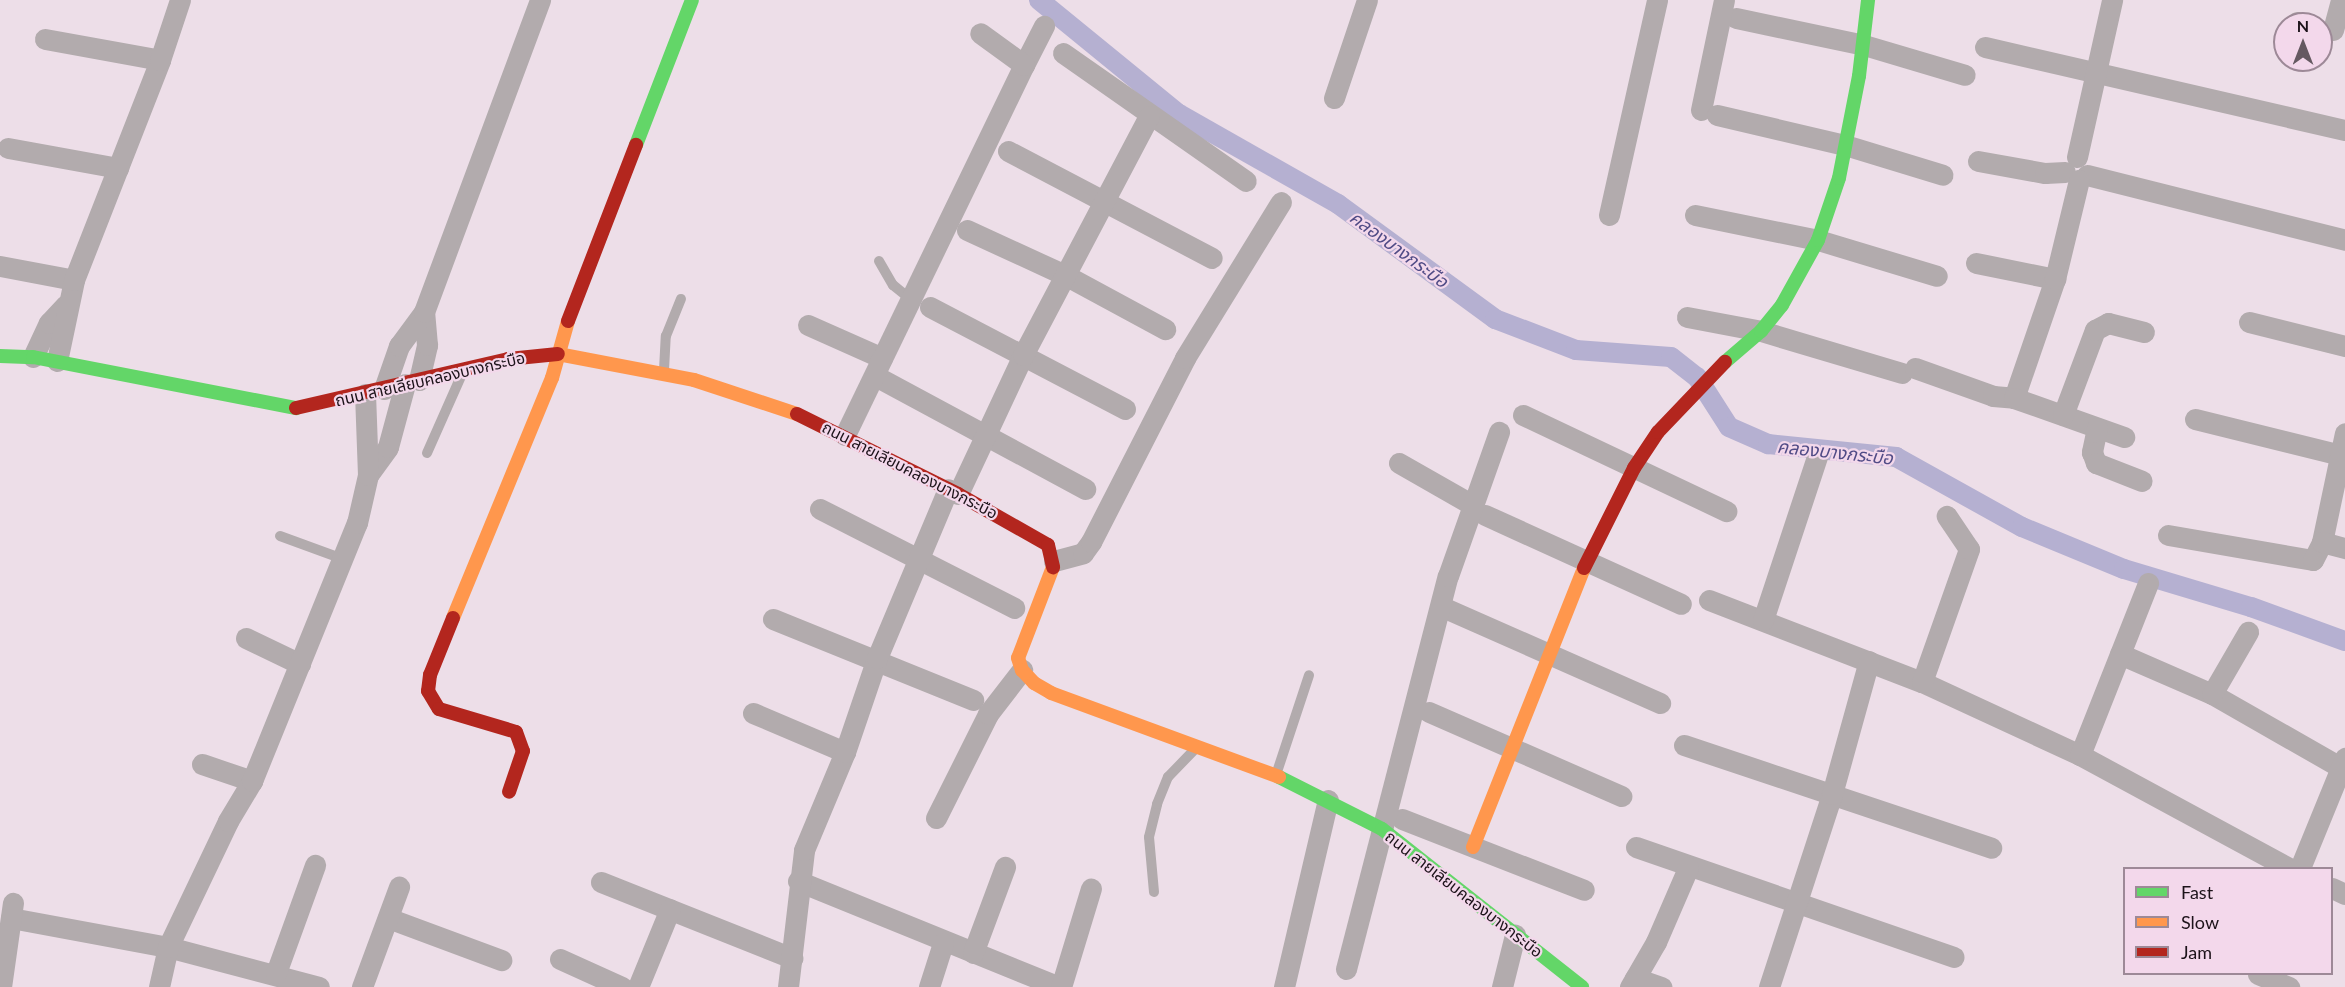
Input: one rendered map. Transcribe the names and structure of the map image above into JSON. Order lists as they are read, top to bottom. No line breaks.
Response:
{"streets":{"street":["ถนน สายเลียบคลองบางกระบือ"]},"water":["คลองบางกระบือ"],"legend":["Fast","Slow","Jam"],"north":"top"}
